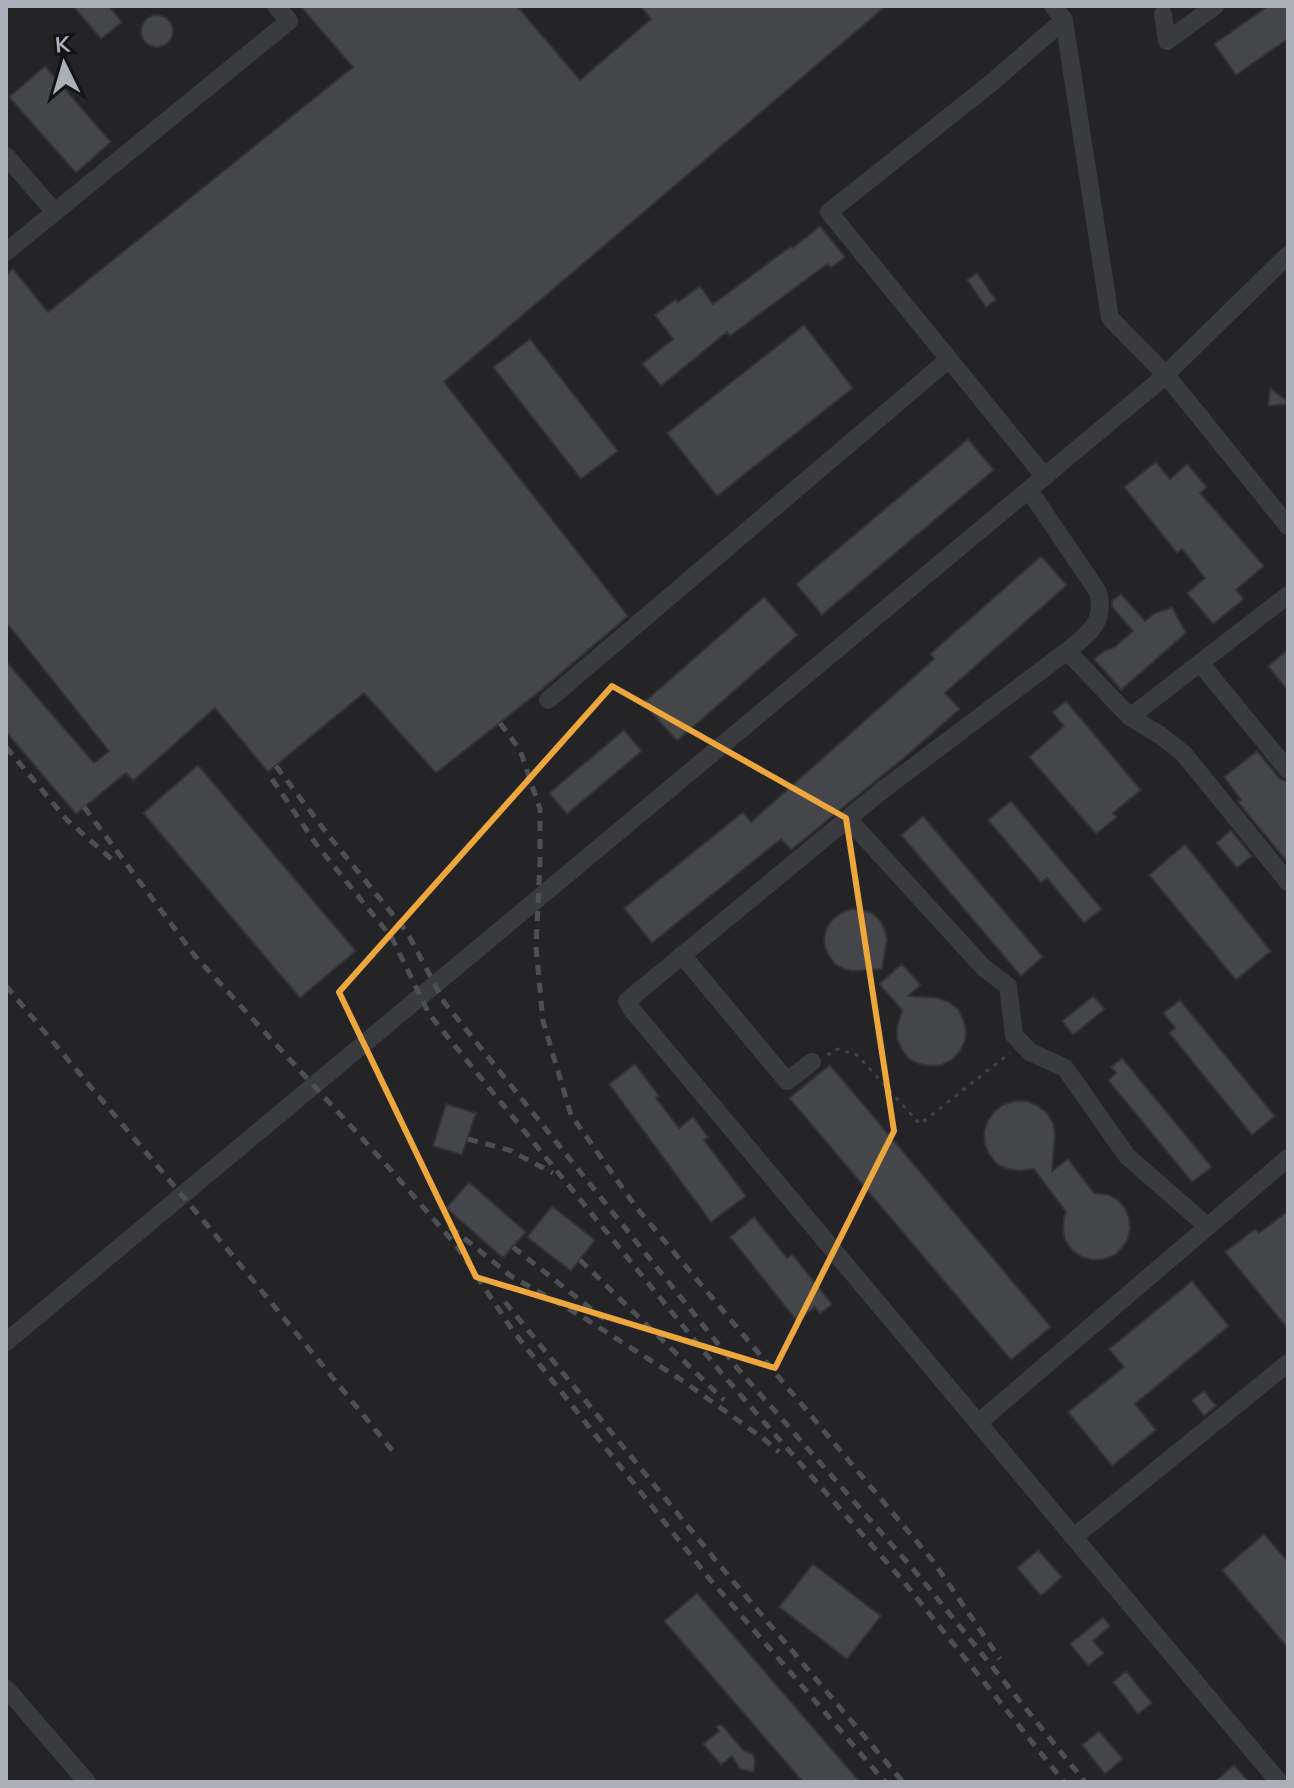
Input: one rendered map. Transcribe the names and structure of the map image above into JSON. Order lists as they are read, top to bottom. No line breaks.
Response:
{"north":"top"}
